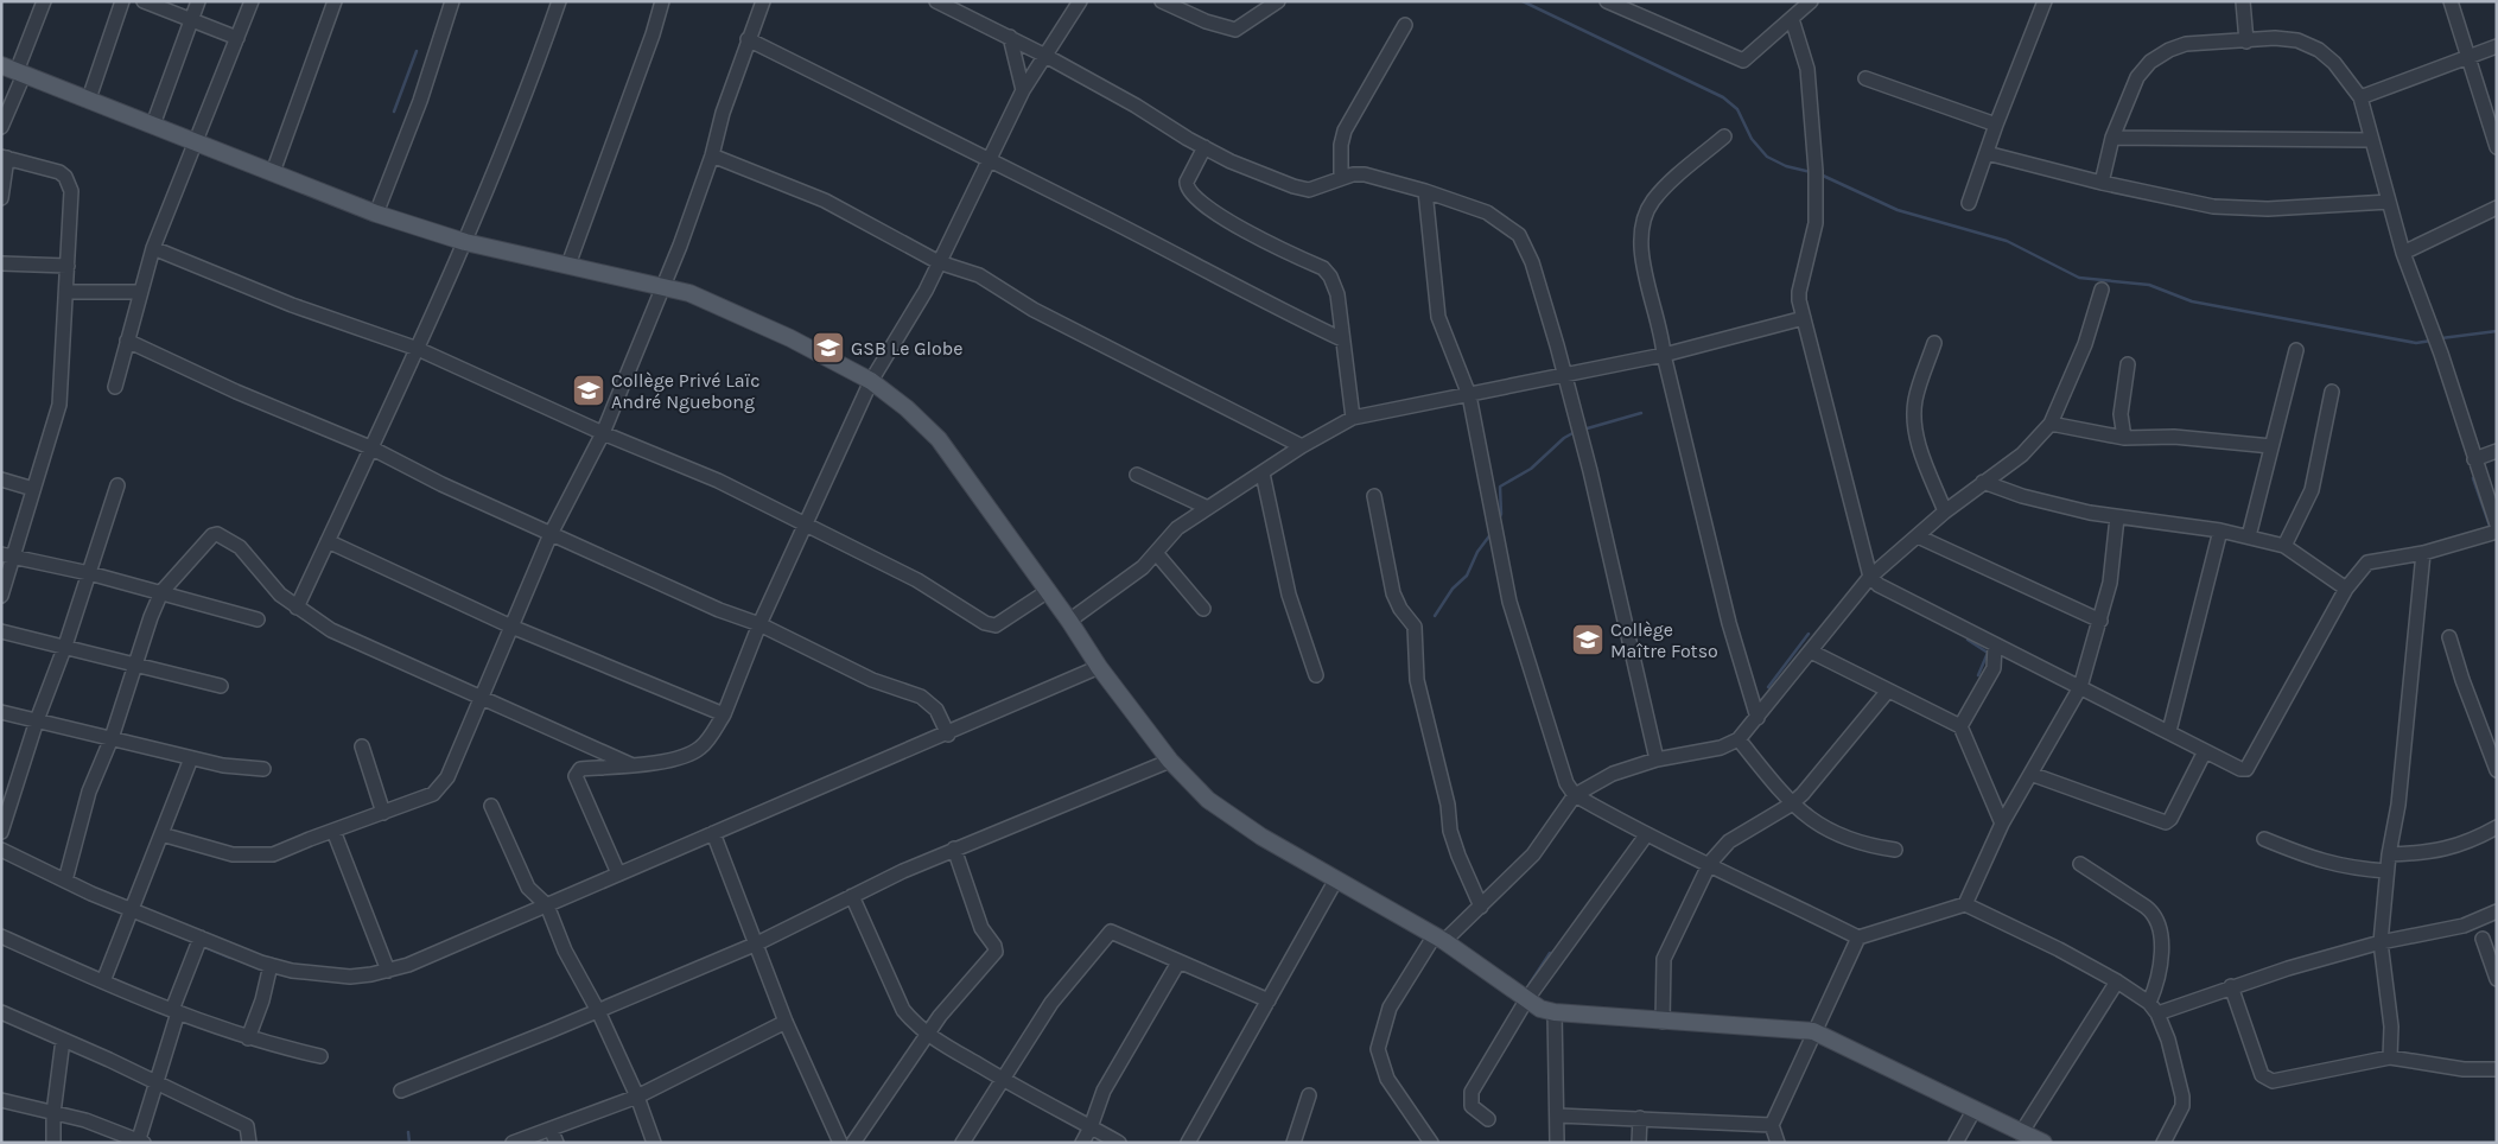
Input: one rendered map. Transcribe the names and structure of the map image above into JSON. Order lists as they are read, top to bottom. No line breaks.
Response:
{"places":{"school or university":["GSB Le Globe","Collège Privé Laïc André Nguebong","Collège Maître Fotso"]}}
